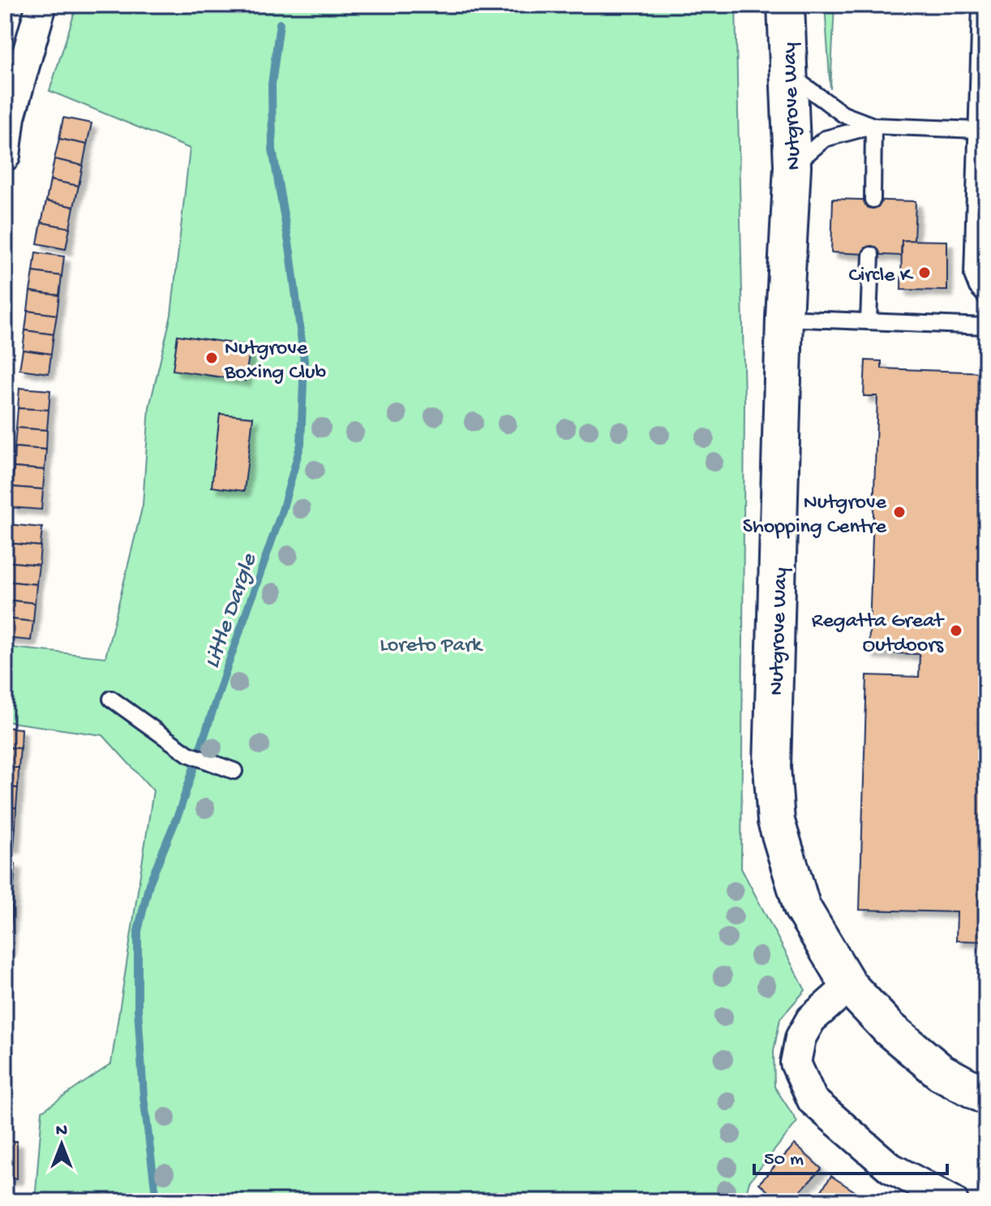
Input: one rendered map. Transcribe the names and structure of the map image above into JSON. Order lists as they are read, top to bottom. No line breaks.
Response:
{"streets":{"street":["Nutgrove Way"]},"water":["Little Dargle"],"parks":["Loreto Park"],"places":["Circle K","Nutgrove Boxing Club","Nutgrove Shopping Centre","Regatta Great Outdoors"],"scale_bar":"50 m","north":"top"}
